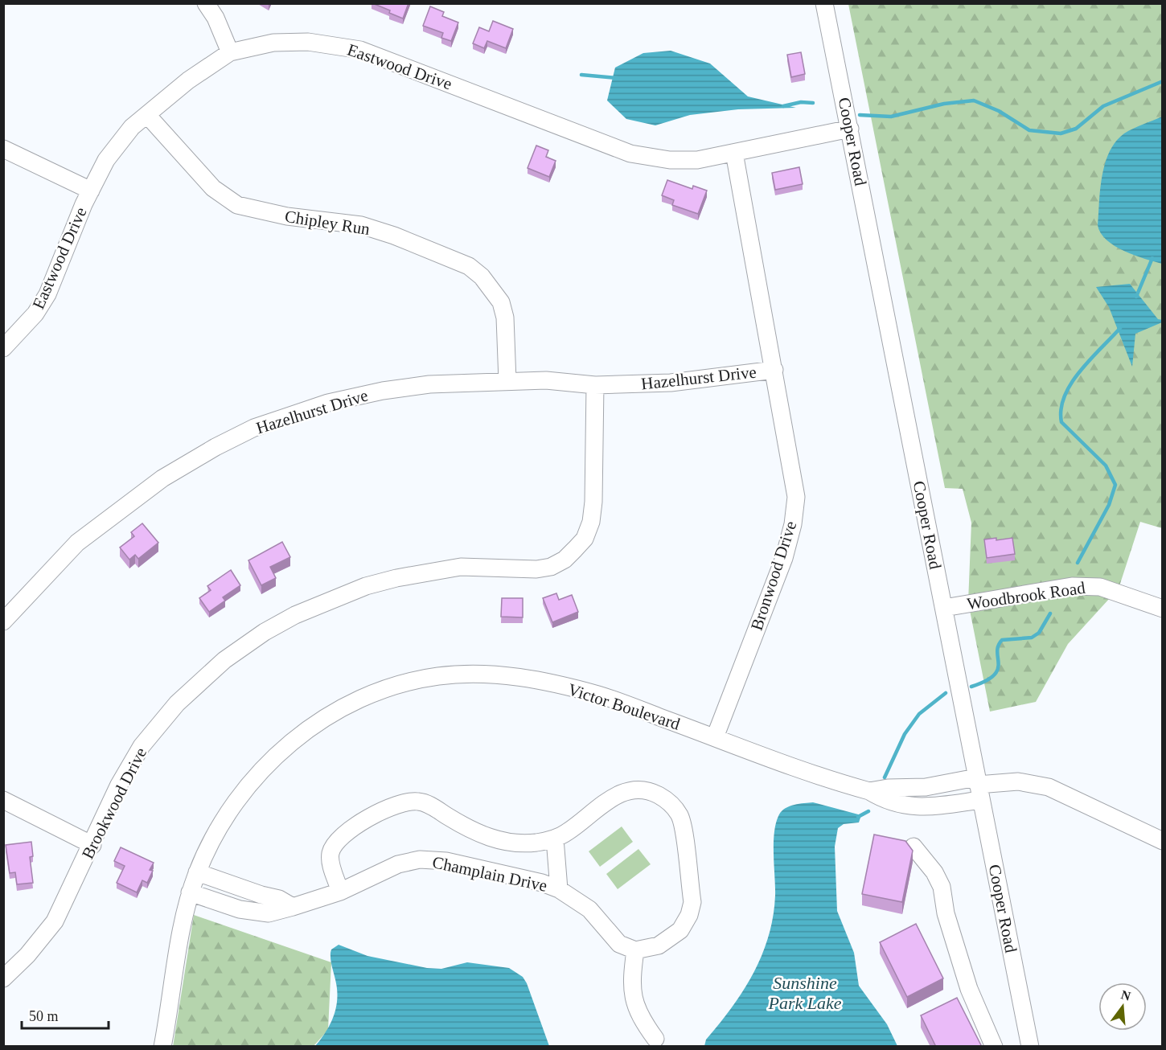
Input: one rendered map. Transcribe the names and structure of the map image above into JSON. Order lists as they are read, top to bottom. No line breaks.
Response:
{"streets":{"street":["Eastwood Drive","Cooper Road","Chipley Run","Hazelhurst Drive","Bronwood Drive","Woodbrook Road","Victor Boulevard","Brookwood Drive","Champlain Drive"]},"crossings":[["Eastwood Drive","Cooper Road"],["Eastwood Drive","Chipley Run"],["Eastwood Drive","Bronwood Drive"],["Cooper Road","Woodbrook Road"],["Cooper Road","Victor Boulevard"],["Chipley Run","Hazelhurst Drive"],["Hazelhurst Drive","Bronwood Drive"],["Hazelhurst Drive","Brookwood Drive"],["Bronwood Drive","Victor Boulevard"],["Victor Boulevard","Champlain Drive"]],"water":["Sunshine Park Lake"],"scale_bar":"50 m","north":"top"}
